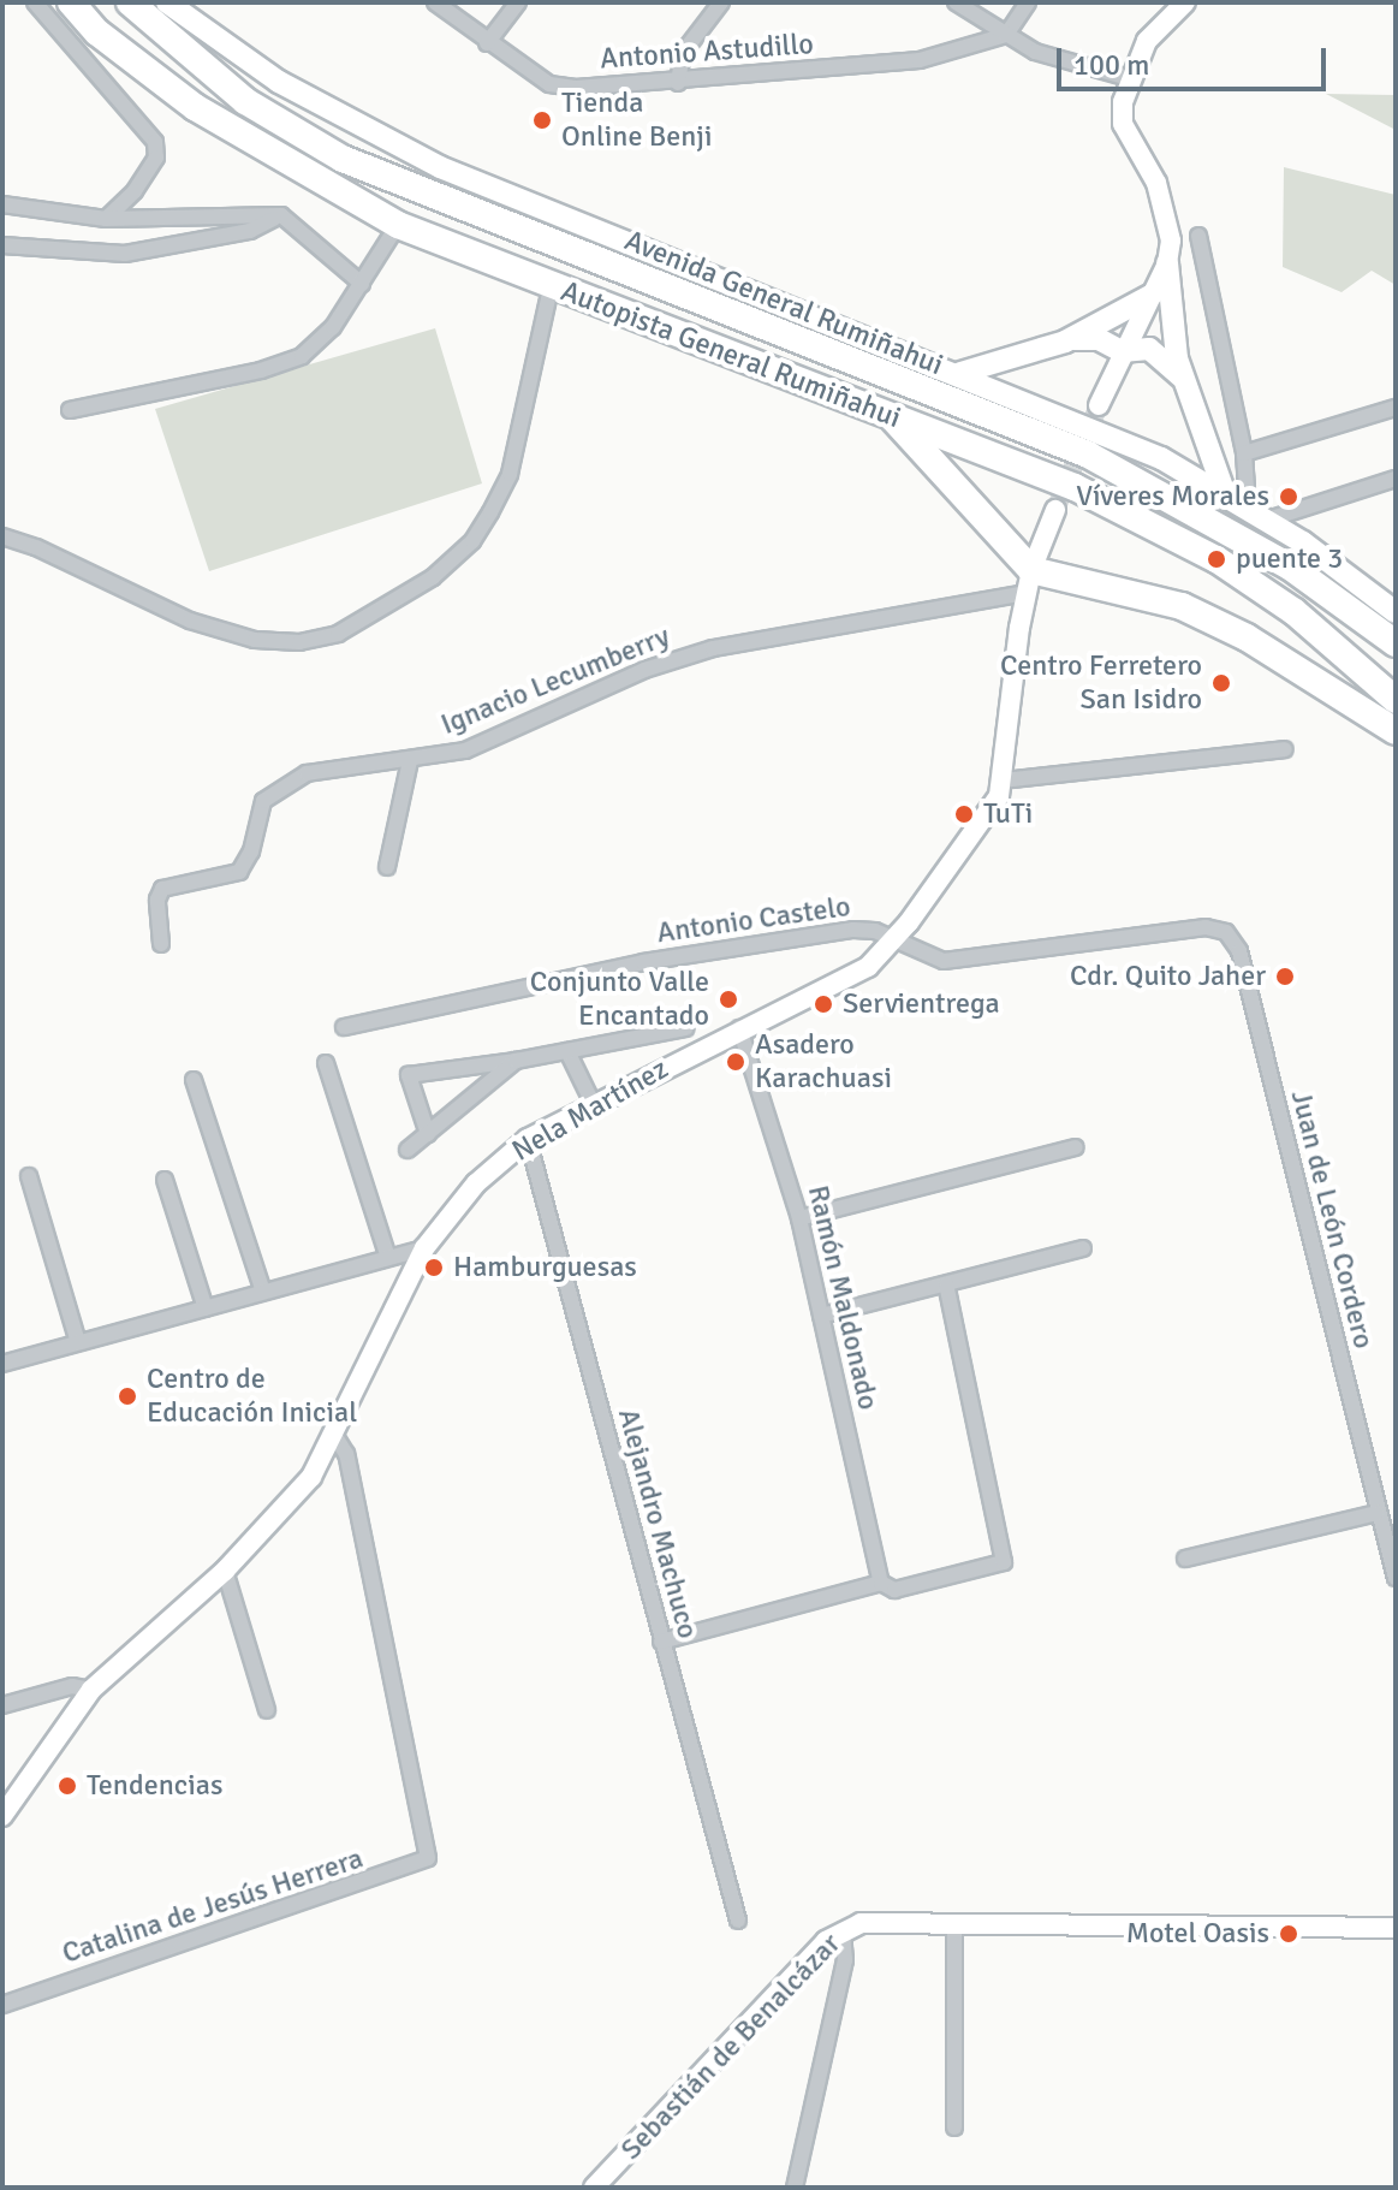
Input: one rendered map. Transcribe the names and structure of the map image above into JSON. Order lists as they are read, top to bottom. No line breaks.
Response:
{"streets":{"highway":["Autopista General Rumiñahui"],"main road":["Avenida General Rumiñahui","Nela Martínez","Sebastián de Benalcázar"],"street":["Antonio Astudillo","Ignacio Lecumberry","Antonio Castelo","Juan de León Cordero","Ramón Maldonado","Alejandro Machuco","Catalina de Jesús Herrera"]},"crossings":[["Ignacio Lecumberry","Nela Martínez"],["Antonio Castelo","Nela Martínez"],["Antonio Castelo","Juan de León Cordero"],["Nela Martínez","Ramón Maldonado"],["Nela Martínez","Alejandro Machuco"],["Nela Martínez","Catalina de Jesús Herrera"]],"places":["Tienda Online Benji","Víveres Morales","puente 3","Centro Ferretero San Isidro","TuTi","Cdr. Quito Jaher","Conjunto Valle Encantado","Servientrega","Asadero Karachuasi","Hamburguesas","Centro de Educación Inicial","Tendencias","Motel Oasis"],"scale_bar":"100 m"}
